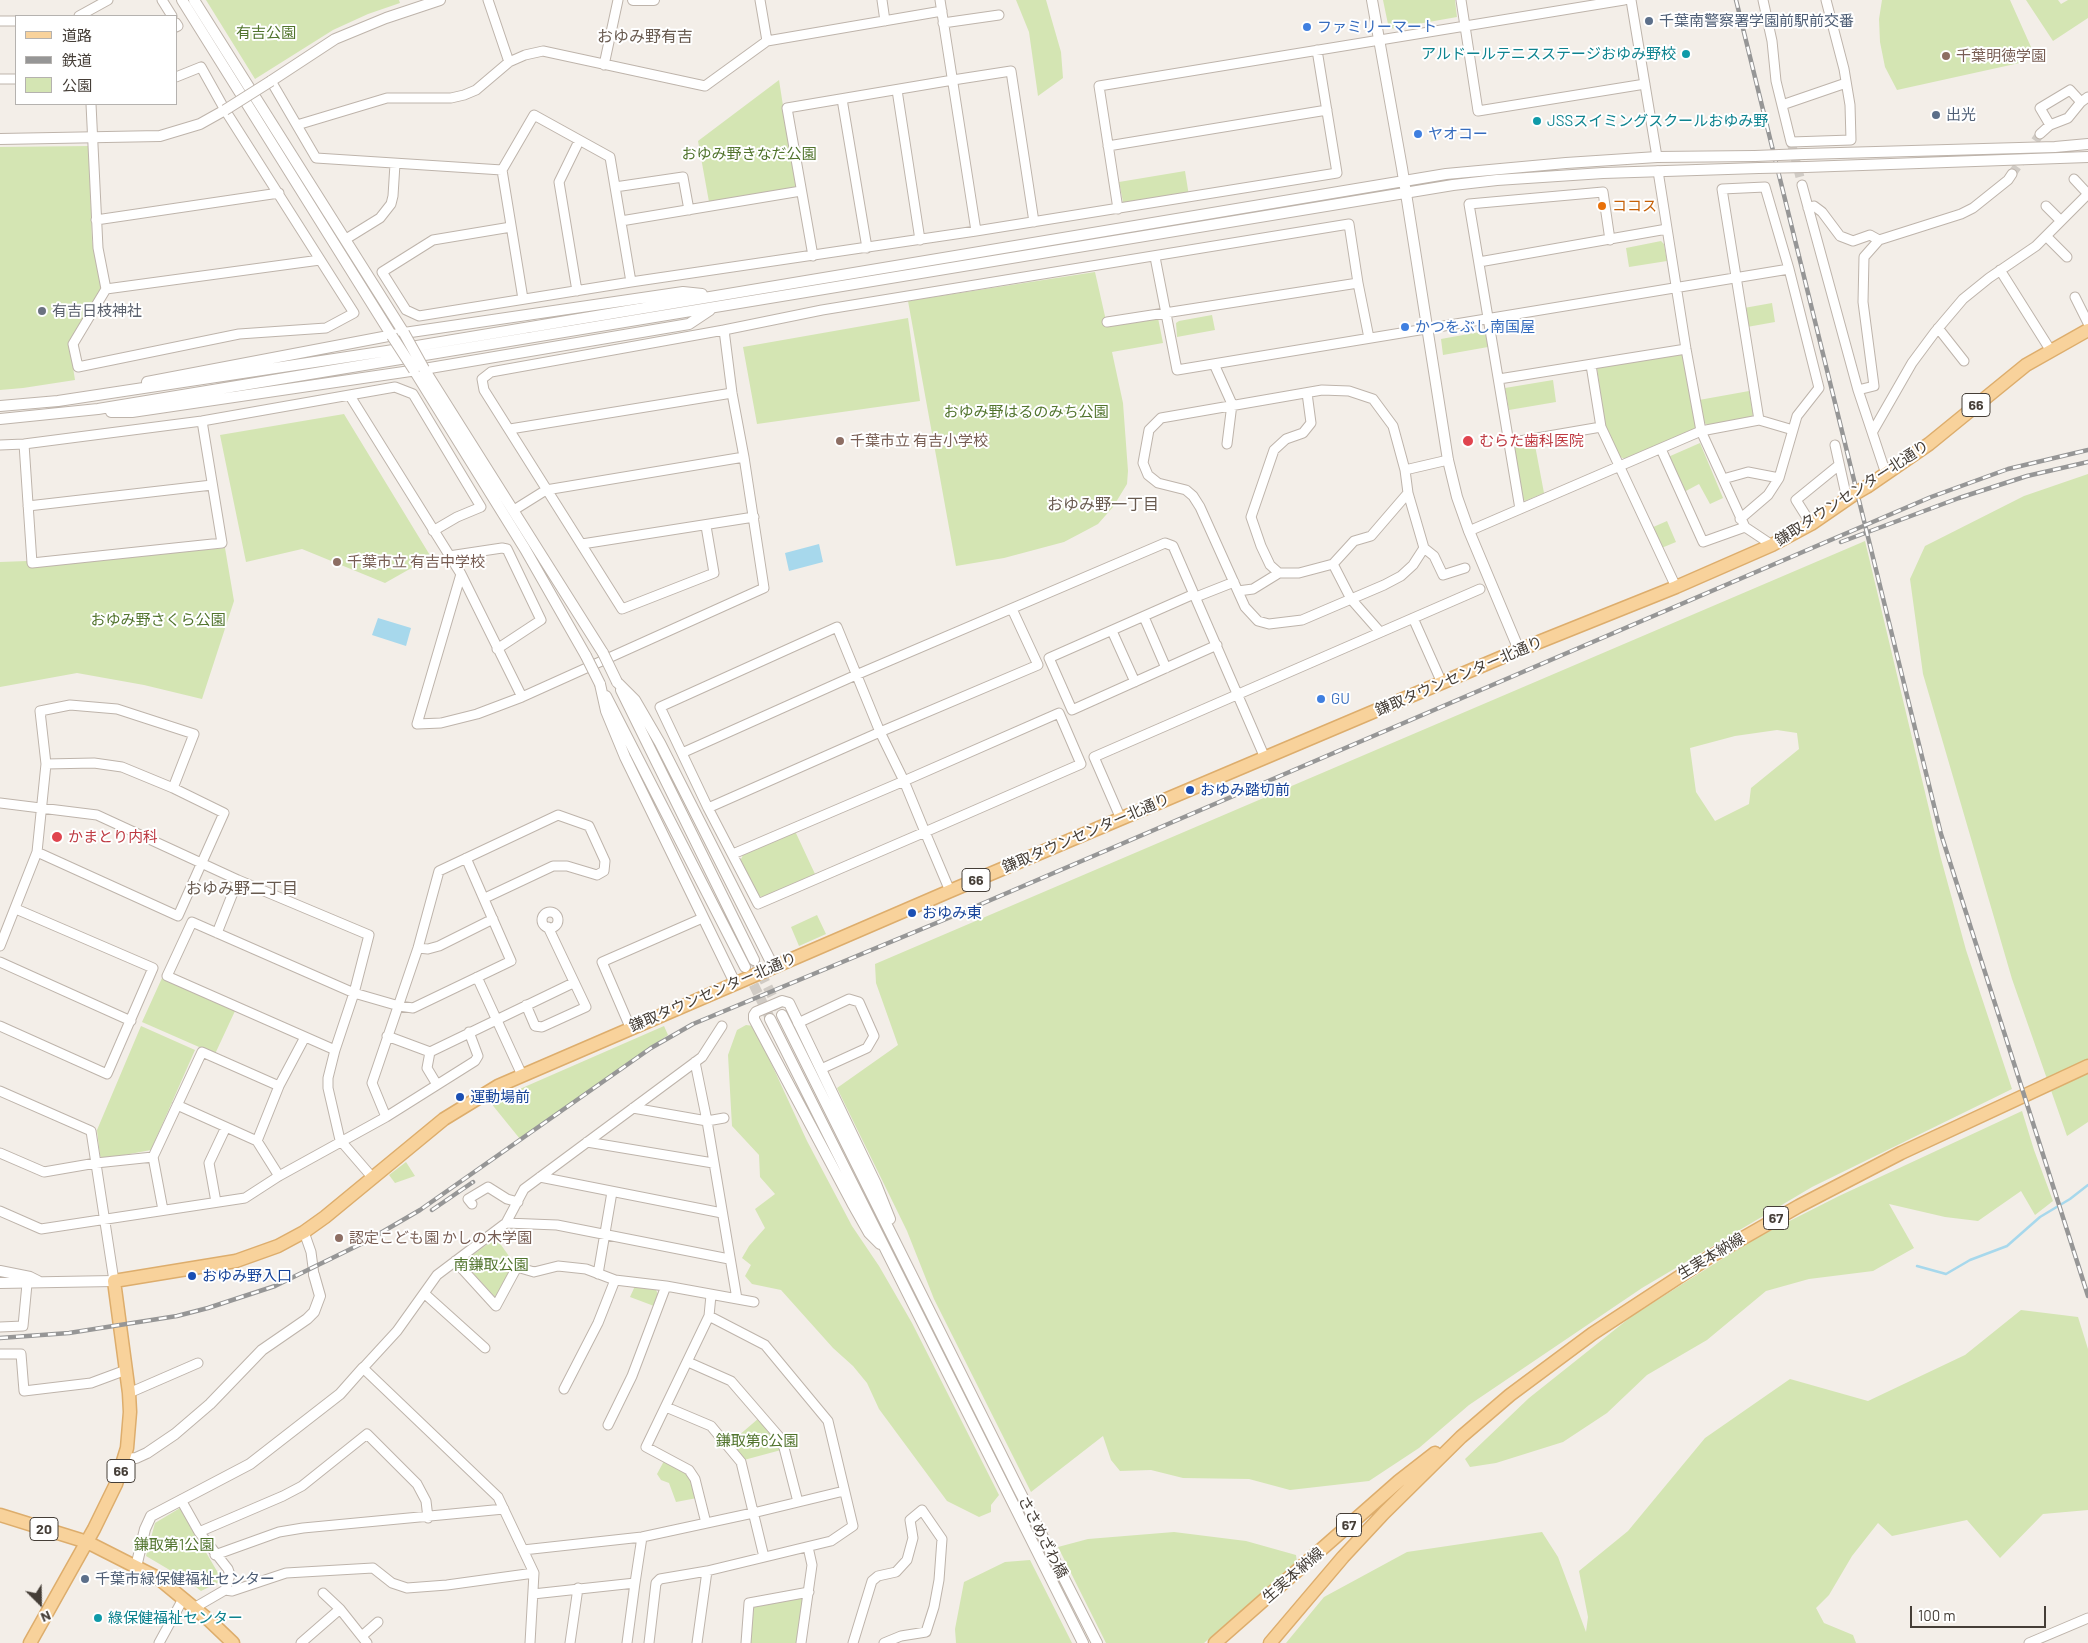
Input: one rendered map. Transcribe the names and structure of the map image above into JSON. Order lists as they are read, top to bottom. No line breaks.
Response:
{"streets":{"main road":["66","鎌取タウンセンター北通り","67","生実本納線","20"],"street":["ささめざわ橋"]},"crossings":[["66","鎌取タウンセンター北通り"],["66","20"]],"districts":["おゆみ野有吉","おゆみ野一丁目","おゆみ野二丁目"],"parks":["有吉公園","おゆみ野きなだ公園","おゆみ野はるのみち公園","おゆみ野さくら公園","南鎌取公園","鎌取第6公園","鎌取第1公園"],"places":["千葉南警察署学園前駅前交番","ファミリーマート","アルドールテニスステージおゆみ野校","千葉明徳学園","出光","JSSスイミングスクールおゆみ野","ヤオコー","ココス","有吉日枝神社","かつをぶし南国屋","千葉市立 有吉小学校","むらた歯科医院","千葉市立 有吉中学校","GU","おゆみ踏切前","かまとり内科","おゆみ東","運動場前","認定こども園 かしの木学園","おゆみ野入口","千葉市緑保健福祉センター","綠保健福祉センター"],"legend":["道路","鉄道","公園"],"scale_bar":"100 m","north":"bottom right"}
